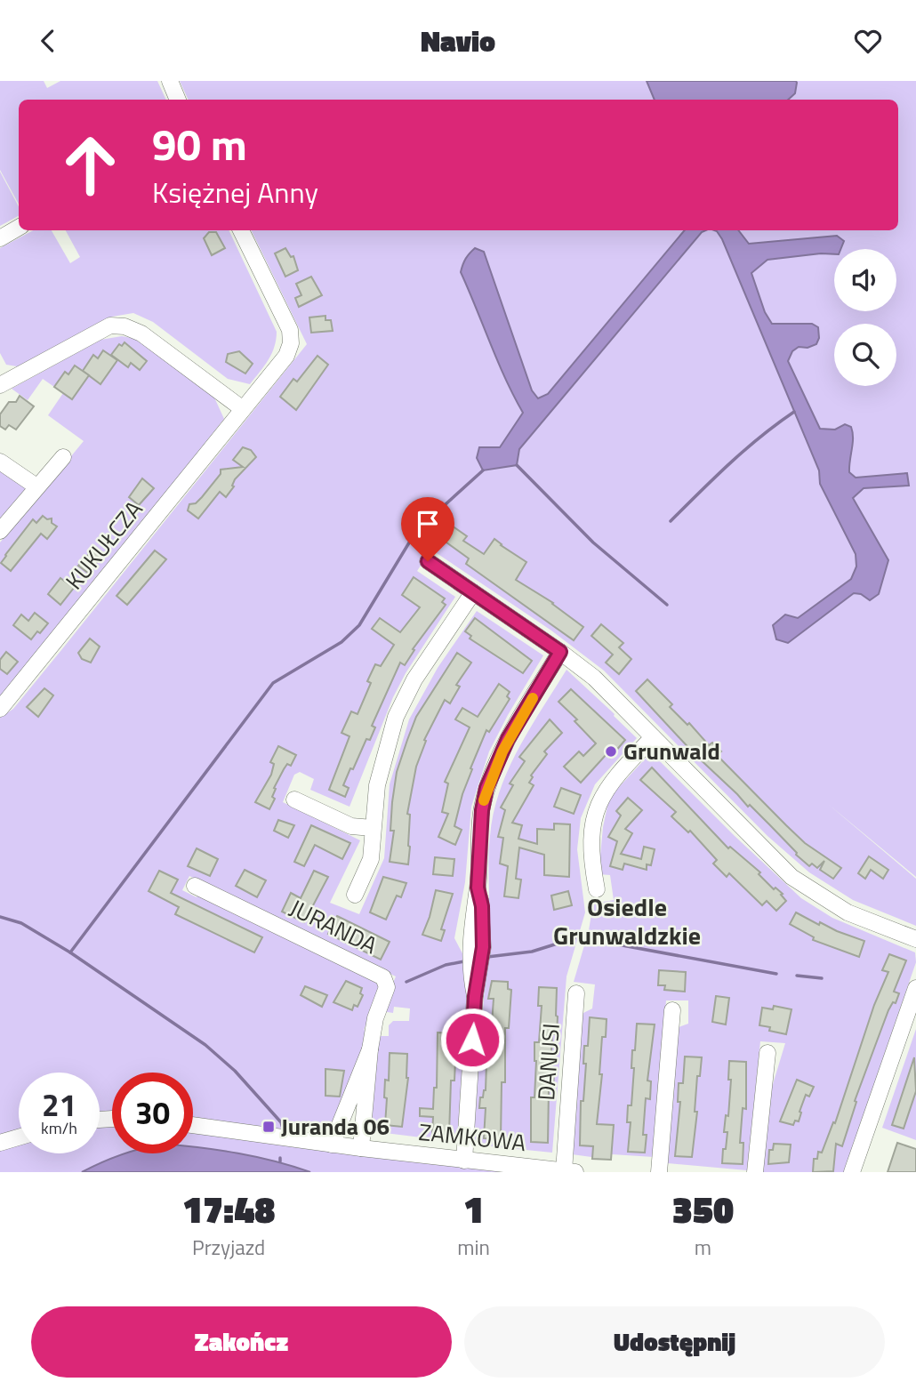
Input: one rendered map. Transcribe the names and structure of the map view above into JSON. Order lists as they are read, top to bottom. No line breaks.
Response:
{"streets":{"street":["KUKUŁCZA","JURANDA","DANUSI","ZAMKOWA"]},"crossings":[["JURANDA","ZAMKOWA"],["DANUSI","ZAMKOWA"]],"districts":["Osiedle Grunwaldzkie"],"places":{"other":["Grunwald"],"transit":["Juranda 06"]},"page":{"header":"Navio","turn":["90 m","Księżnej Anny"],"speed":"21 km/h","limit":"30","eta":["17:48","Przyjazd","1","min","350","m"],"buttons":["Zakończ","Udostępnij"]}}
